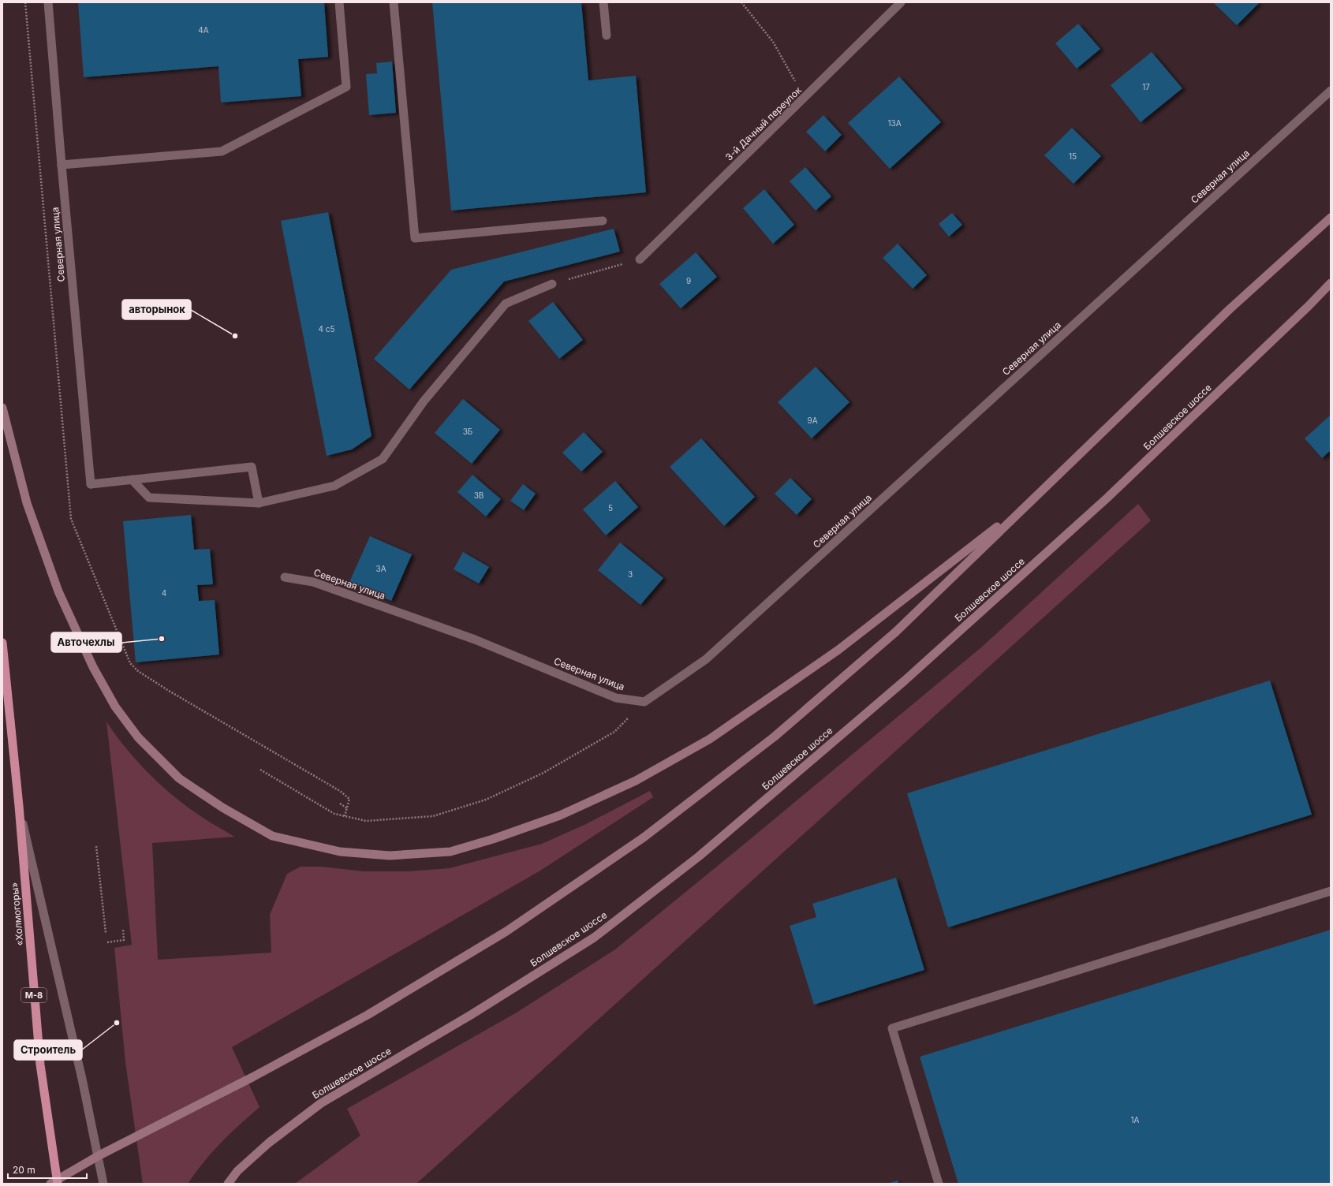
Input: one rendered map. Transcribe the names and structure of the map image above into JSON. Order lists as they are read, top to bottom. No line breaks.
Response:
{"streets":{"highway":["«Холмогоры»","М-8"],"main road":["Болшевское шоссе"],"street":["3-й Дачный переулок","Северная улица"]},"places":["авторынок","Авточехлы","Строитель"],"house_numbers":["4А","17","13А","15","9","4 с5","9А","3Б","3В","5","3А","3","4","1А"],"scale_bar":"20 m"}
